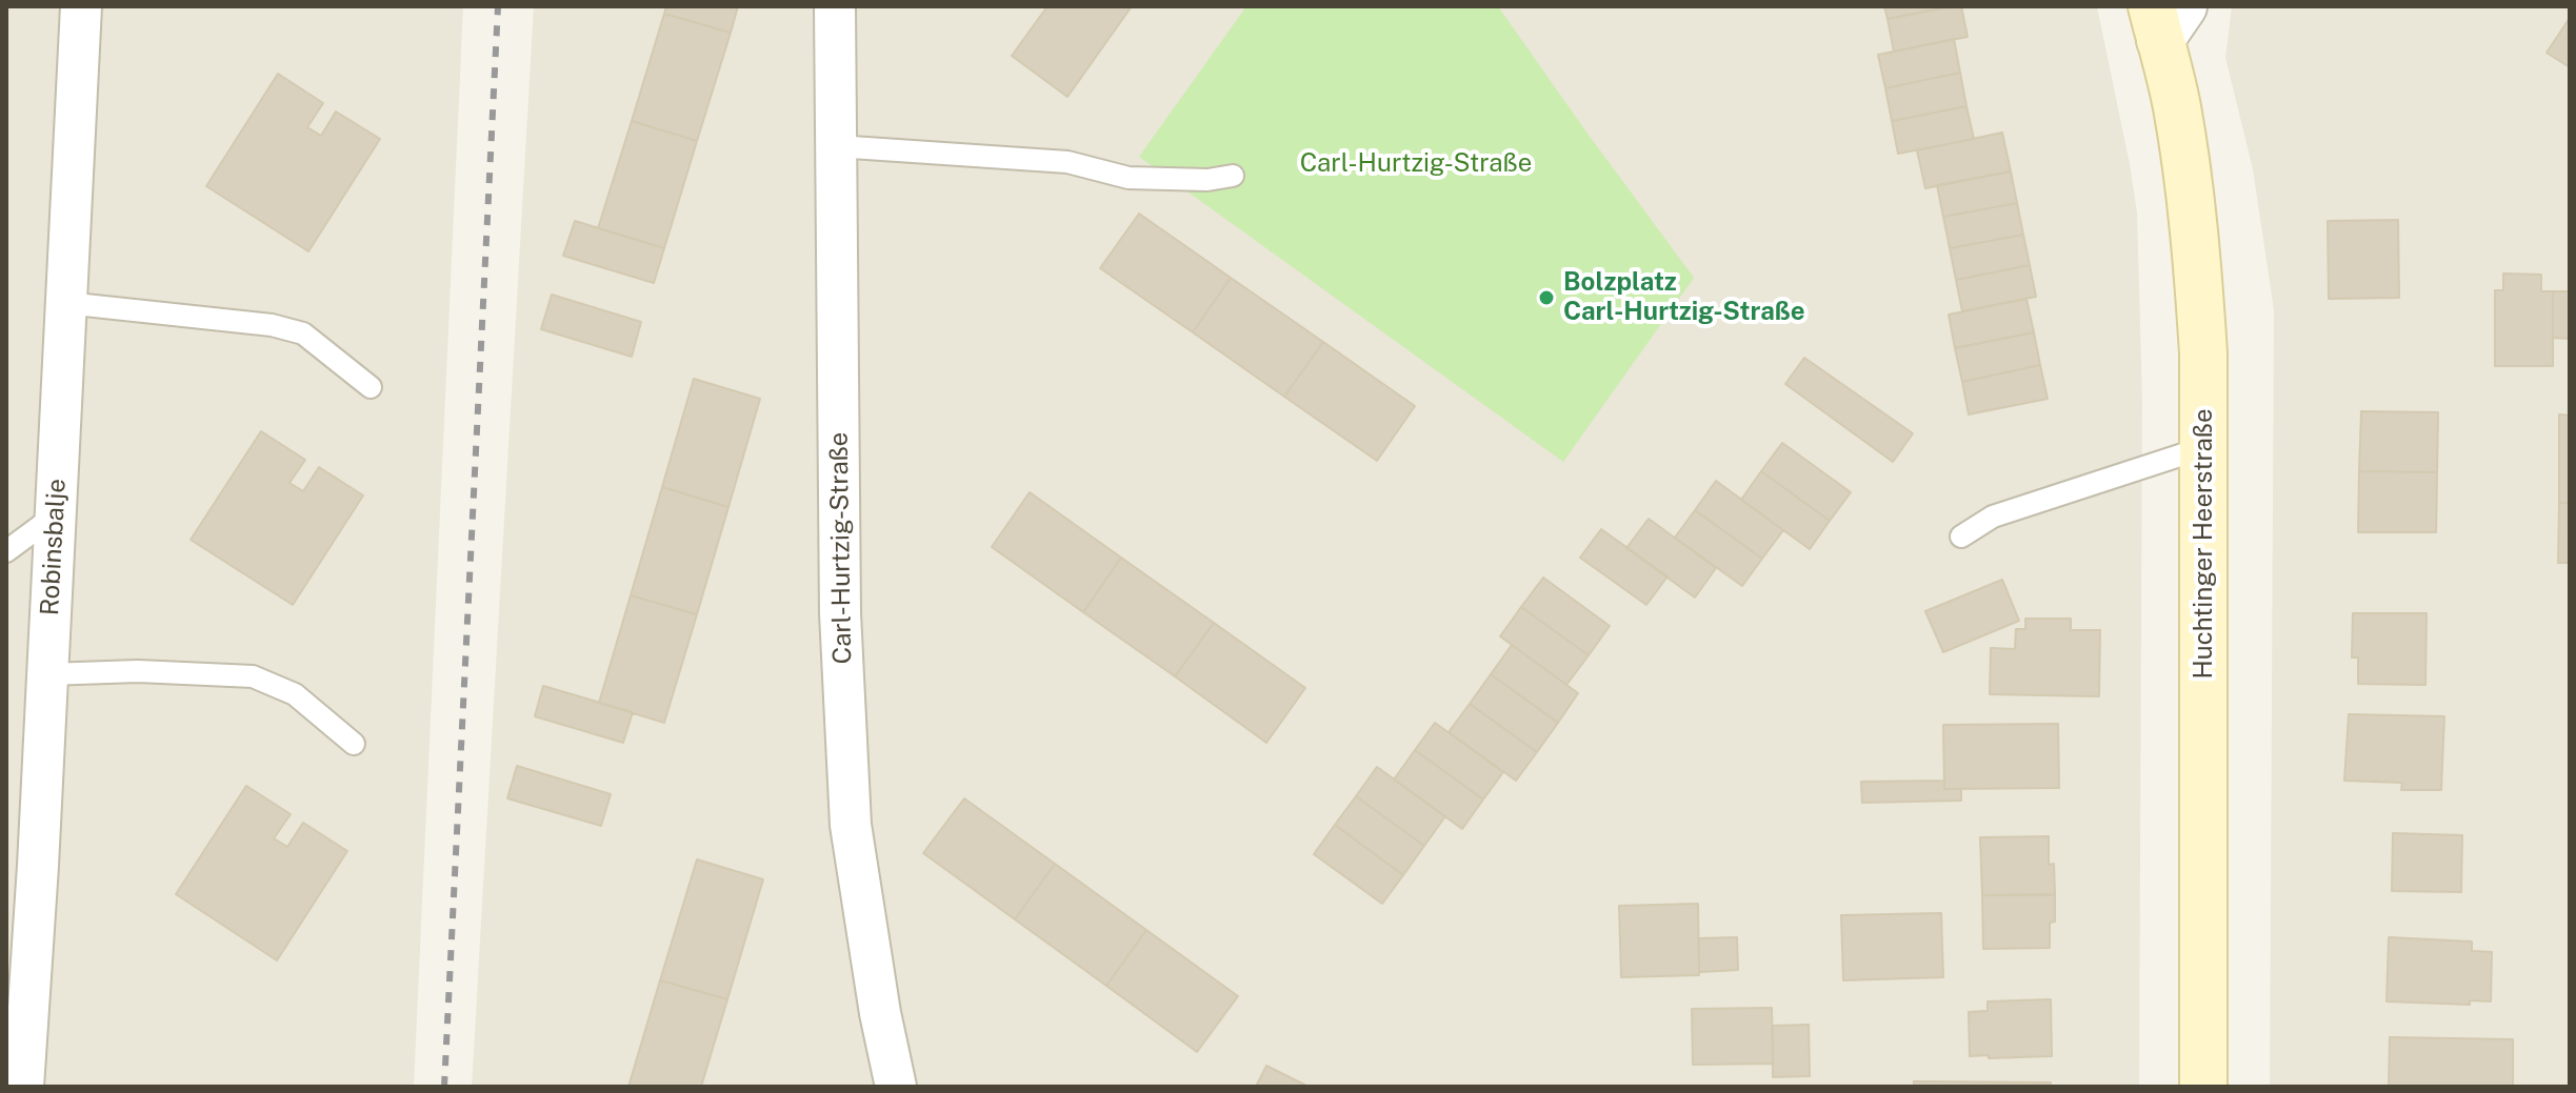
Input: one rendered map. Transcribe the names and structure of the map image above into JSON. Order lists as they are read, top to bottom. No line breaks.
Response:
{"streets":{"main road":["Huchtinger Heerstraße"],"street":["Robinsbalje","Carl-Hurtzig-Straße"]},"parks":["Carl-Hurtzig-Straße"],"places":["Bolzplatz Carl-Hurtzig-Straße"]}
